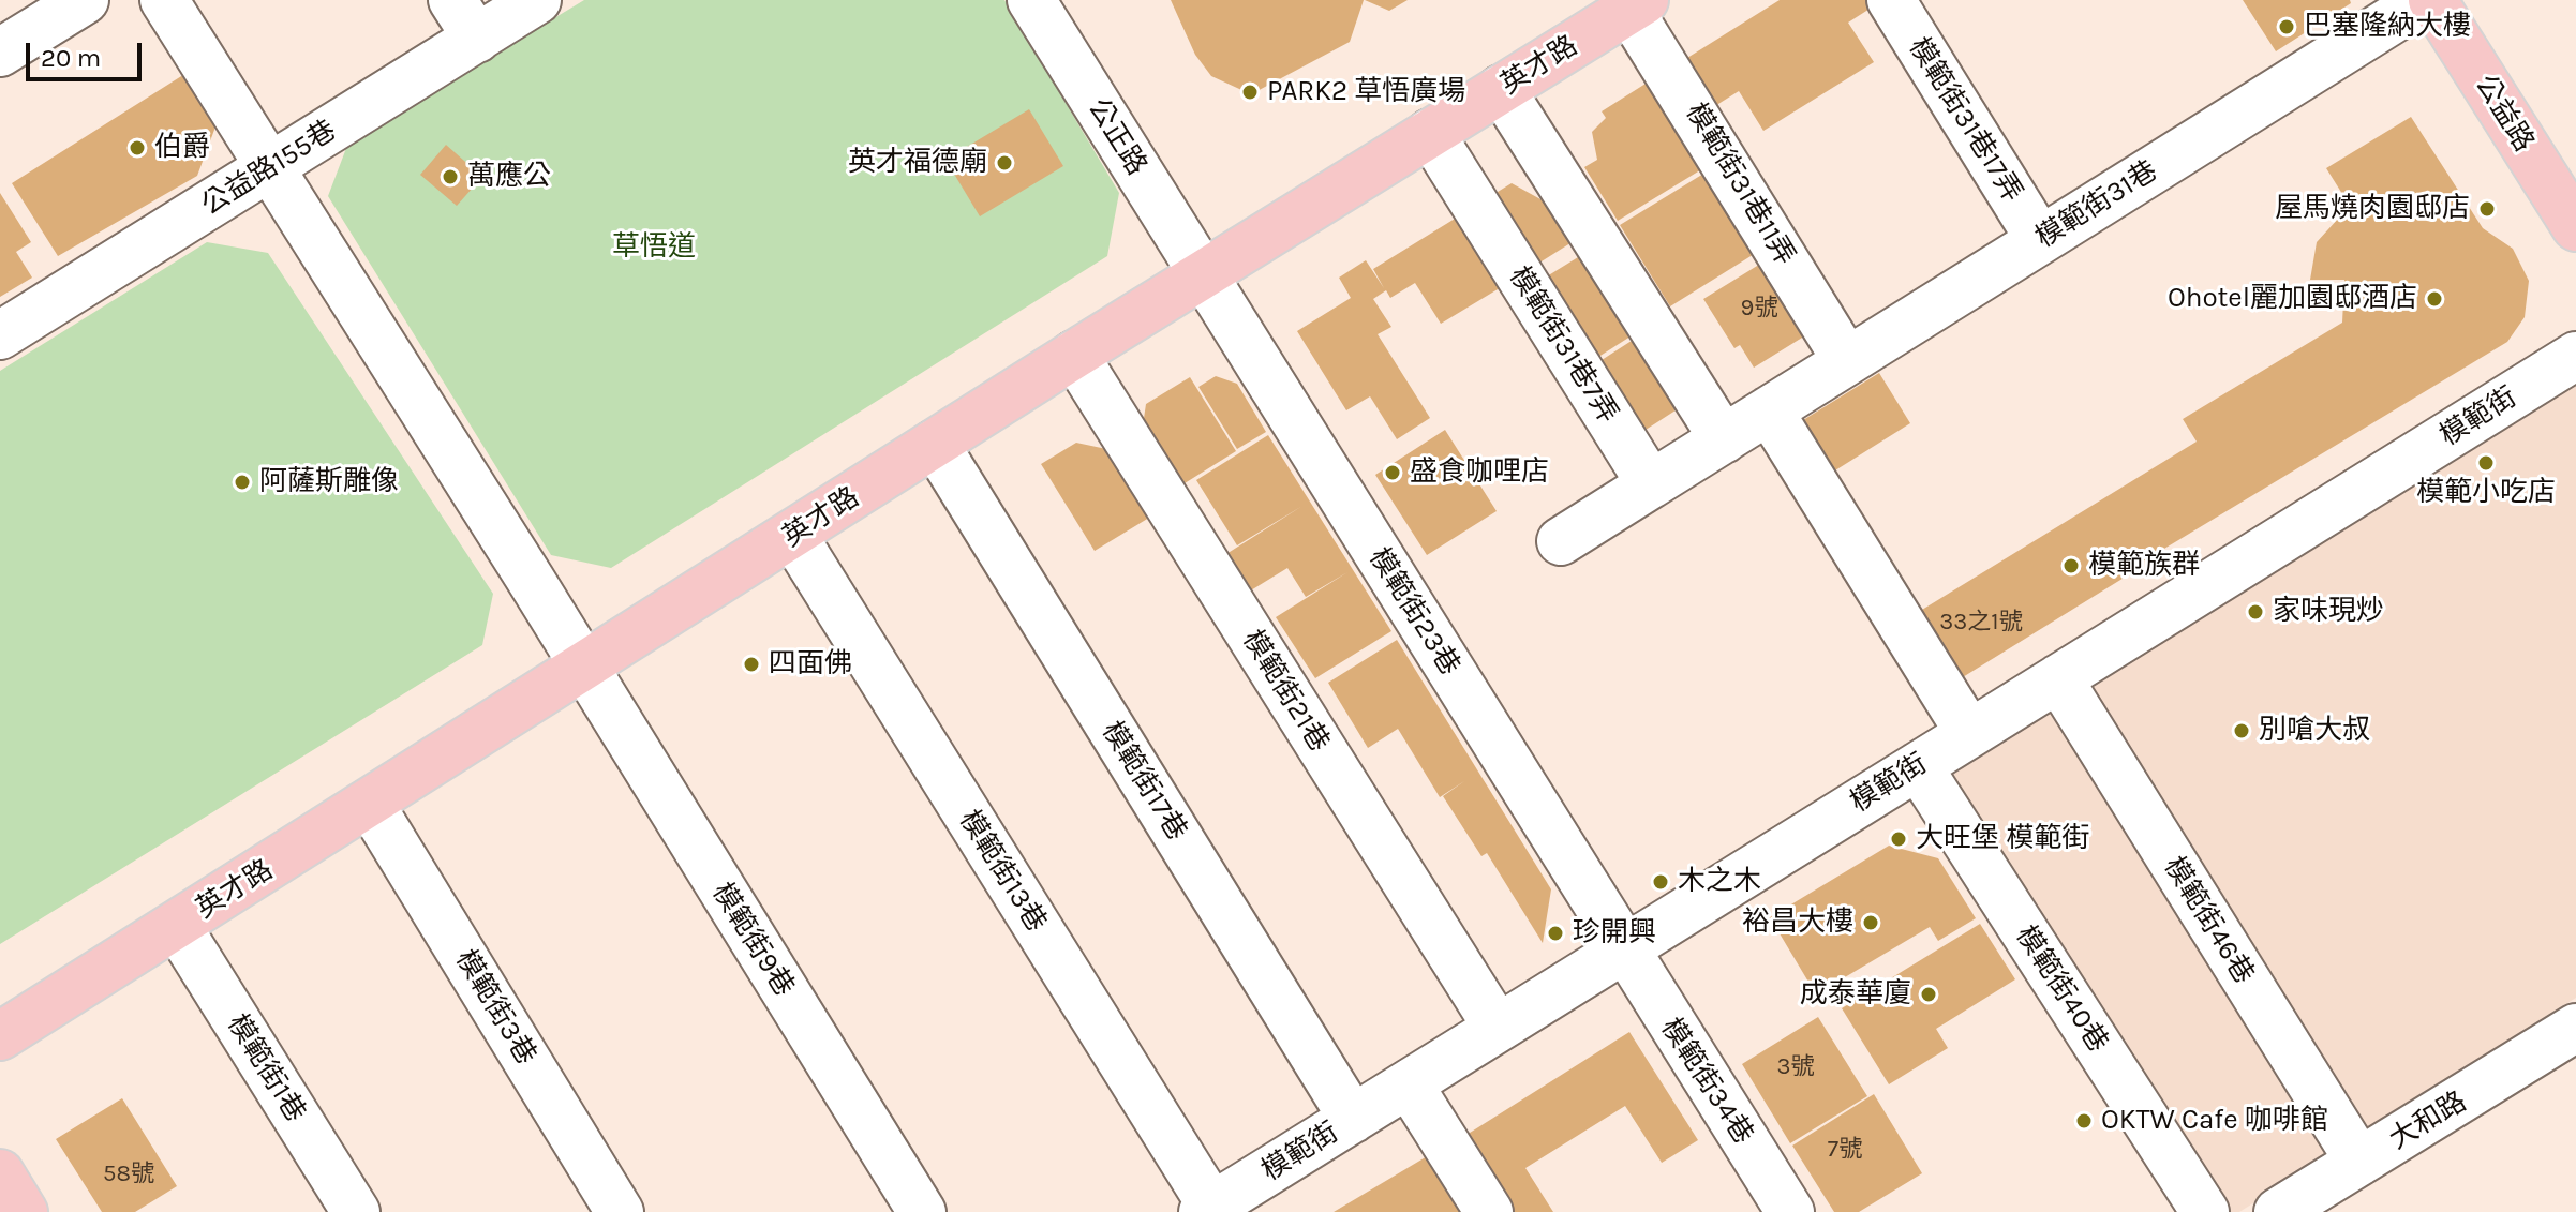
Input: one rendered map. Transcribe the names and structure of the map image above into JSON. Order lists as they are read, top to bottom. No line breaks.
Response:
{"streets":{"main road":["英才路","公益路"],"street":["模範街31巷17弄","公正路","公益路155巷","模範街31巷11弄","模範街31巷","模範街31巷7弄","模範街","模範街23巷","模範街21巷","模範街17巷","模範街13巷","模範街46巷","模範街9巷","模範街40巷","模範街3巷","模範街1巷","模範街34巷","大和路"]},"crossings":[["英才路","公正路"],["英才路","模範街31巷11弄"],["英才路","模範街31巷7弄"],["英才路","模範街23巷"],["英才路","模範街21巷"],["英才路","模範街17巷"],["英才路","模範街13巷"],["英才路","模範街9巷"],["英才路","模範街3巷"],["英才路","模範街1巷"],["模範街31巷17弄","模範街31巷"],["公正路","模範街23巷"],["公益路155巷","模範街9巷"],["模範街31巷11弄","模範街31巷"],["模範街","模範街23巷"],["模範街","模範街21巷"],["模範街","模範街17巷"],["模範街","模範街13巷"],["模範街","模範街46巷"],["模範街","模範街40巷"],["模範街","模範街34巷"],["模範街23巷","模範街34巷"],["模範街46巷","大和路"]],"parks":["草悟道"],"places":["巴塞隆納大樓","PARK2 草悟廣場","伯爵","英才福德廟","萬應公","屋馬燒肉園邸店","Ohotel麗加園邸酒店","模範小吃店","盛食咖哩店","阿薩斯雕像","模範族群","家味現炒","四面佛","別嗆大叔","大旺堡 模範街","木之木","裕昌大樓","珍開興","成泰華廈","OKTW Cafe 咖啡館"],"house_numbers":["9號","33之1號","3號","7號","58號"],"scale_bar":"20 m"}
